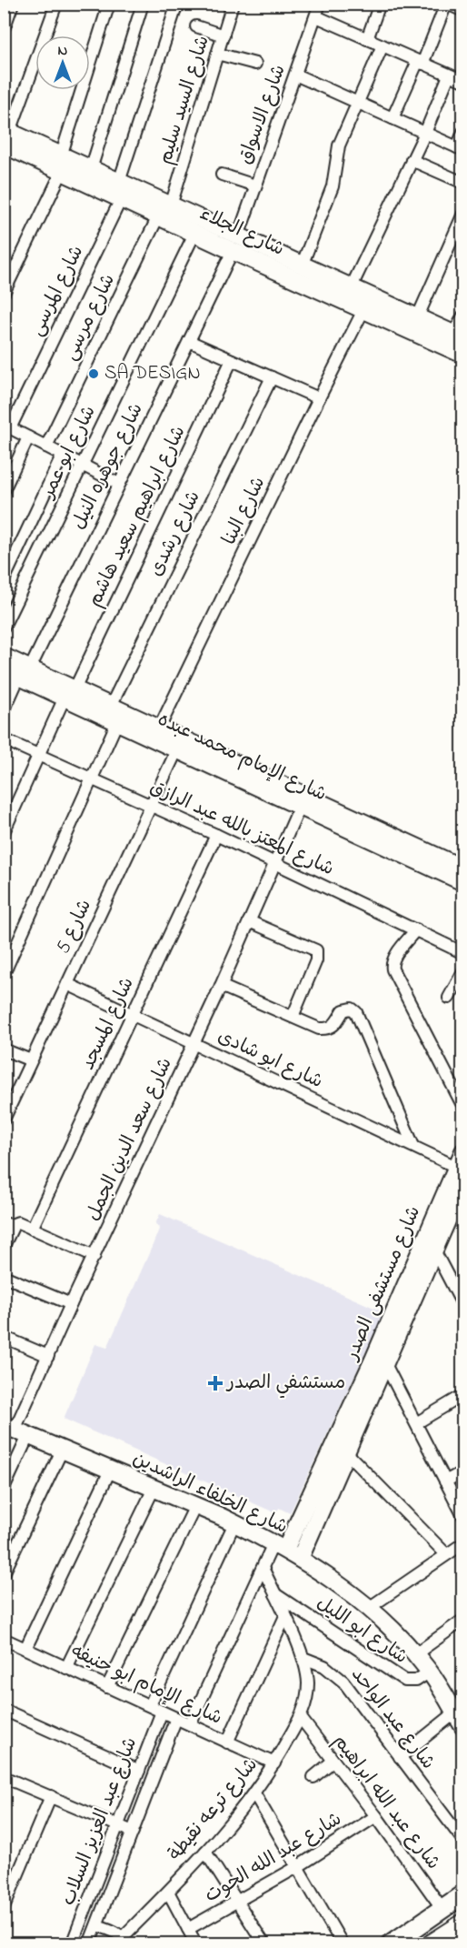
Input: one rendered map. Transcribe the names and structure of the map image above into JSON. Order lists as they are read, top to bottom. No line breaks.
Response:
{"streets":{"main road":["شارع الجلاء","شارع الإمام محمد عبده","شارع مستشفى الصدر","شارع الخلفاء الراشدين"],"street":["شارع السيد سليم","شارع الاسواق","شارع المرسى","شارع مرسى","شارع ابو عمر","شارع جوهره النيل","شارع البنا","شارع ابراهيم سعيد هاشم","شارع رشدى","شارع المعتز بالله عبد الرازق","شارع 5","شارع المسجد","شارع ابو شادى","شارع سعد الدين الجمل","شارع ابو الليل","شارع الإمام ابو حنيفه","شارع عبد الواحد","شارع عبد الله ابراهيم","شارع ترعه نقيطة","شارع عبد العزيز السلاب","شارع عبد الله الحوت"]},"crossings":[["شارع السيد سليم","شارع الجلاء"],["شارع السيد سليم","شارع مرسى"],["شارع الاسواق","شارع الجلاء"],["شارع الاسواق","شارع جوهره النيل"],["شارع الجلاء","شارع المرسى"],["شارع الجلاء","شارع مرسى"],["شارع الجلاء","شارع ابو عمر"],["شارع الجلاء","شارع جوهره النيل"],["شارع الجلاء","شارع البنا"],["شارع جوهره النيل","شارع الإمام محمد عبده"],["شارع البنا","شارع الإمام محمد عبده"],["شارع ابراهيم سعيد هاشم","شارع الإمام محمد عبده"],["شارع ابراهيم سعيد هاشم","شارع المعتز بالله عبد الرازق"],["شارع رشدى","شارع الإمام محمد عبده"],["شارع الإمام محمد عبده","شارع 5"],["شارع الإمام محمد عبده","شارع سعد الدين الجمل"],["شارع المعتز بالله عبد الرازق","شارع 5"],["شارع المعتز بالله عبد الرازق","شارع المسجد"],["شارع المعتز بالله عبد الرازق","شارع سعد الدين الجمل"],["شارع 5","شارع ابو شادى"],["شارع المسجد","شارع ابو شادى"],["شارع ابو شادى","شارع سعد الدين الجمل"],["شارع ابو شادى","شارع مستشفى الصدر"],["شارع سعد الدين الجمل","شارع الخلفاء الراشدين"],["شارع مستشفى الصدر","شارع الخلفاء الراشدين"],["شارع الخلفاء الراشدين","شارع ابو الليل"],["شارع ابو الليل","شارع ترعه نقيطة"],["شارع الإمام ابو حنيفه","شارع ترعه نقيطة"],["شارع الإمام ابو حنيفه","شارع عبد العزيز السلاب"],["شارع عبد الواحد","شارع ترعه نقيطة"],["شارع عبد الله ابراهيم","شارع ترعه نقيطة"],["شارع عبد الله ابراهيم","شارع عبد الله الحوت"]],"places":{"other":["SA DESIGN"],"health":["مستشفي الصدر"]},"north":"top"}
